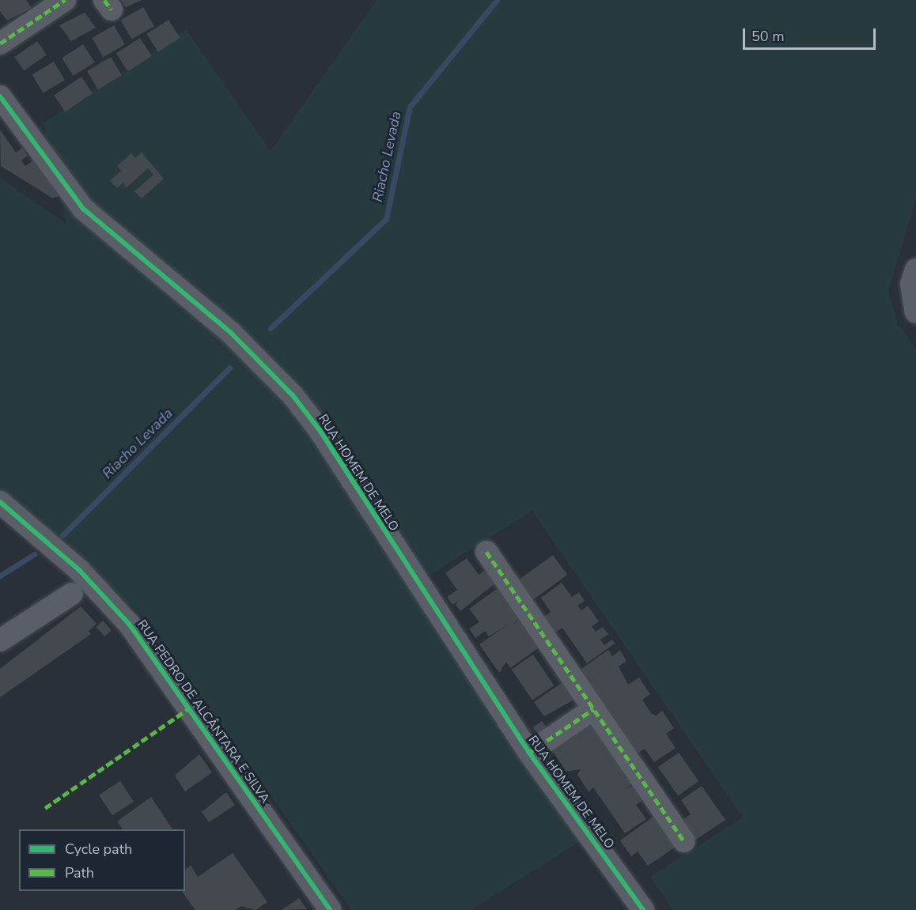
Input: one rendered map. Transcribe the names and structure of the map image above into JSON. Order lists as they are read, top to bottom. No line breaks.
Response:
{"streets":{"street":["RUA HOMEM DE MELO","RUA PEDRO DE ALCÂNTARA E SILVA"]},"water":["Riacho Levada"],"legend":["Cycle path","Path"],"scale_bar":"50 m"}
